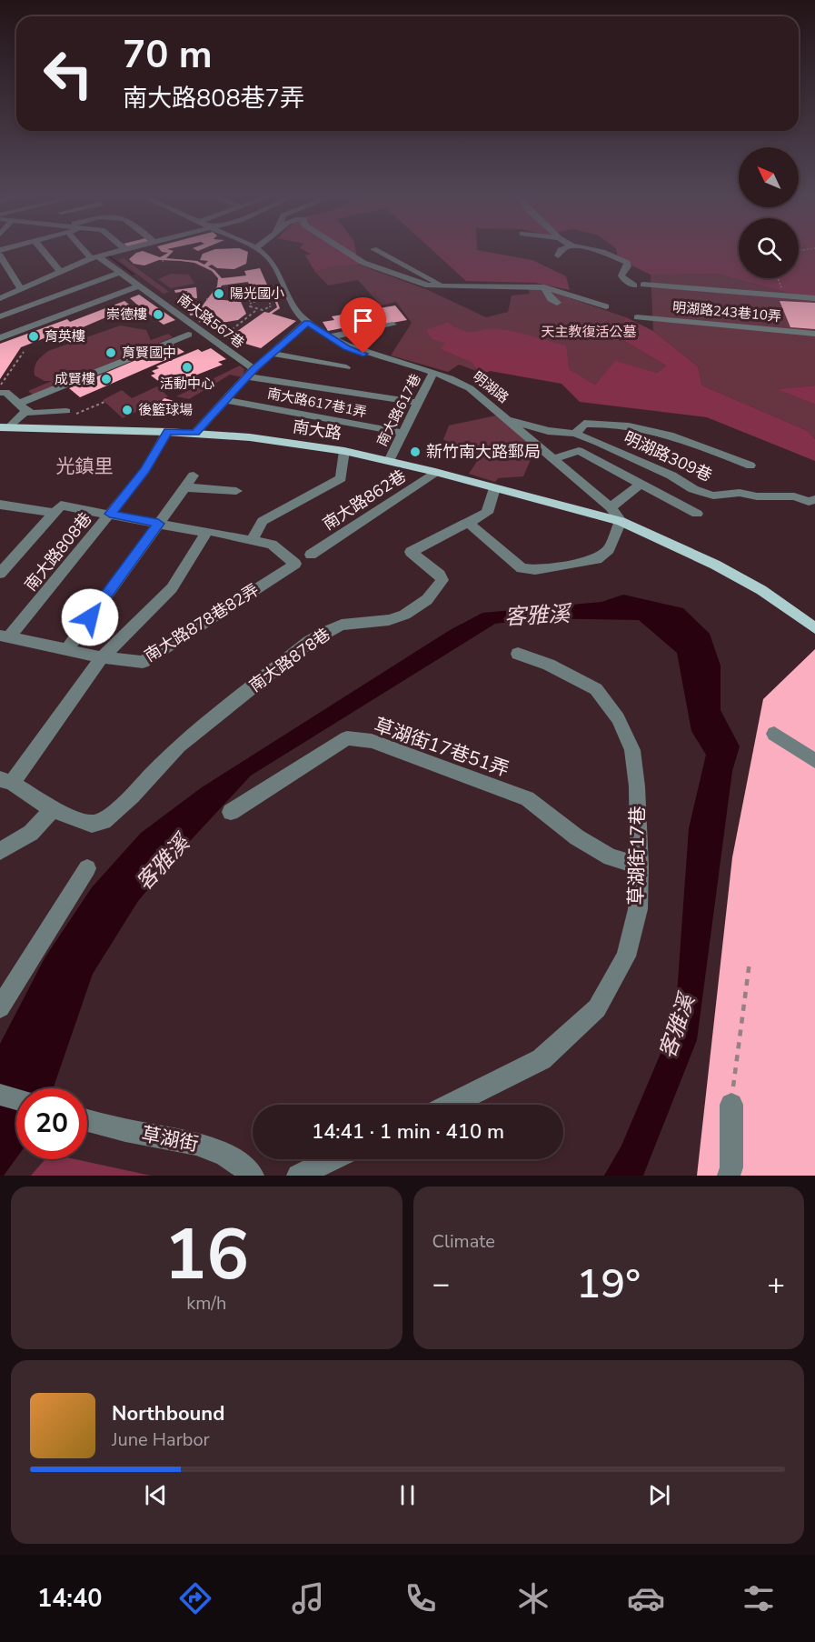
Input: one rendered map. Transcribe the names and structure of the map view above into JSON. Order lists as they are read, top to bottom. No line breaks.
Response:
{"streets":{"main road":["明湖路","南大路"],"street":["明湖路243巷10弄","南大路567巷","南大路617巷1弄","南大路617巷","明湖路309巷","南大路862巷","南大路808巷","南大路878巷82弄","南大路878巷","草湖街17巷51弄","草湖街17巷","草湖街"]},"crossings":[["明湖路","南大路617巷"],["明湖路","南大路"],["明湖路","明湖路309巷"],["南大路617巷1弄","南大路617巷"],["南大路617巷","南大路"],["南大路","南大路862巷"],["南大路","南大路808巷"],["南大路","南大路878巷"],["草湖街17巷51弄","草湖街17巷"]],"districts":["光鎮里"],"water":["客雅溪"],"parks":["天主教復活公墓"],"places":["陽光國小","崇德樓","育英樓","育賢國中","活動中心","成賢樓","後籃球場","新竹南大路郵局"],"north":"top left","page":{"turn":["70 m","南大路808巷7弄"],"limit":"20","trip":"14:41 · 1 min · 410 m","tile":[["16","km/h"],"Climate"],"heat":["−","19°","+"],"song":["Northbound","June Harbor"],"tabs":"14:40"}}
